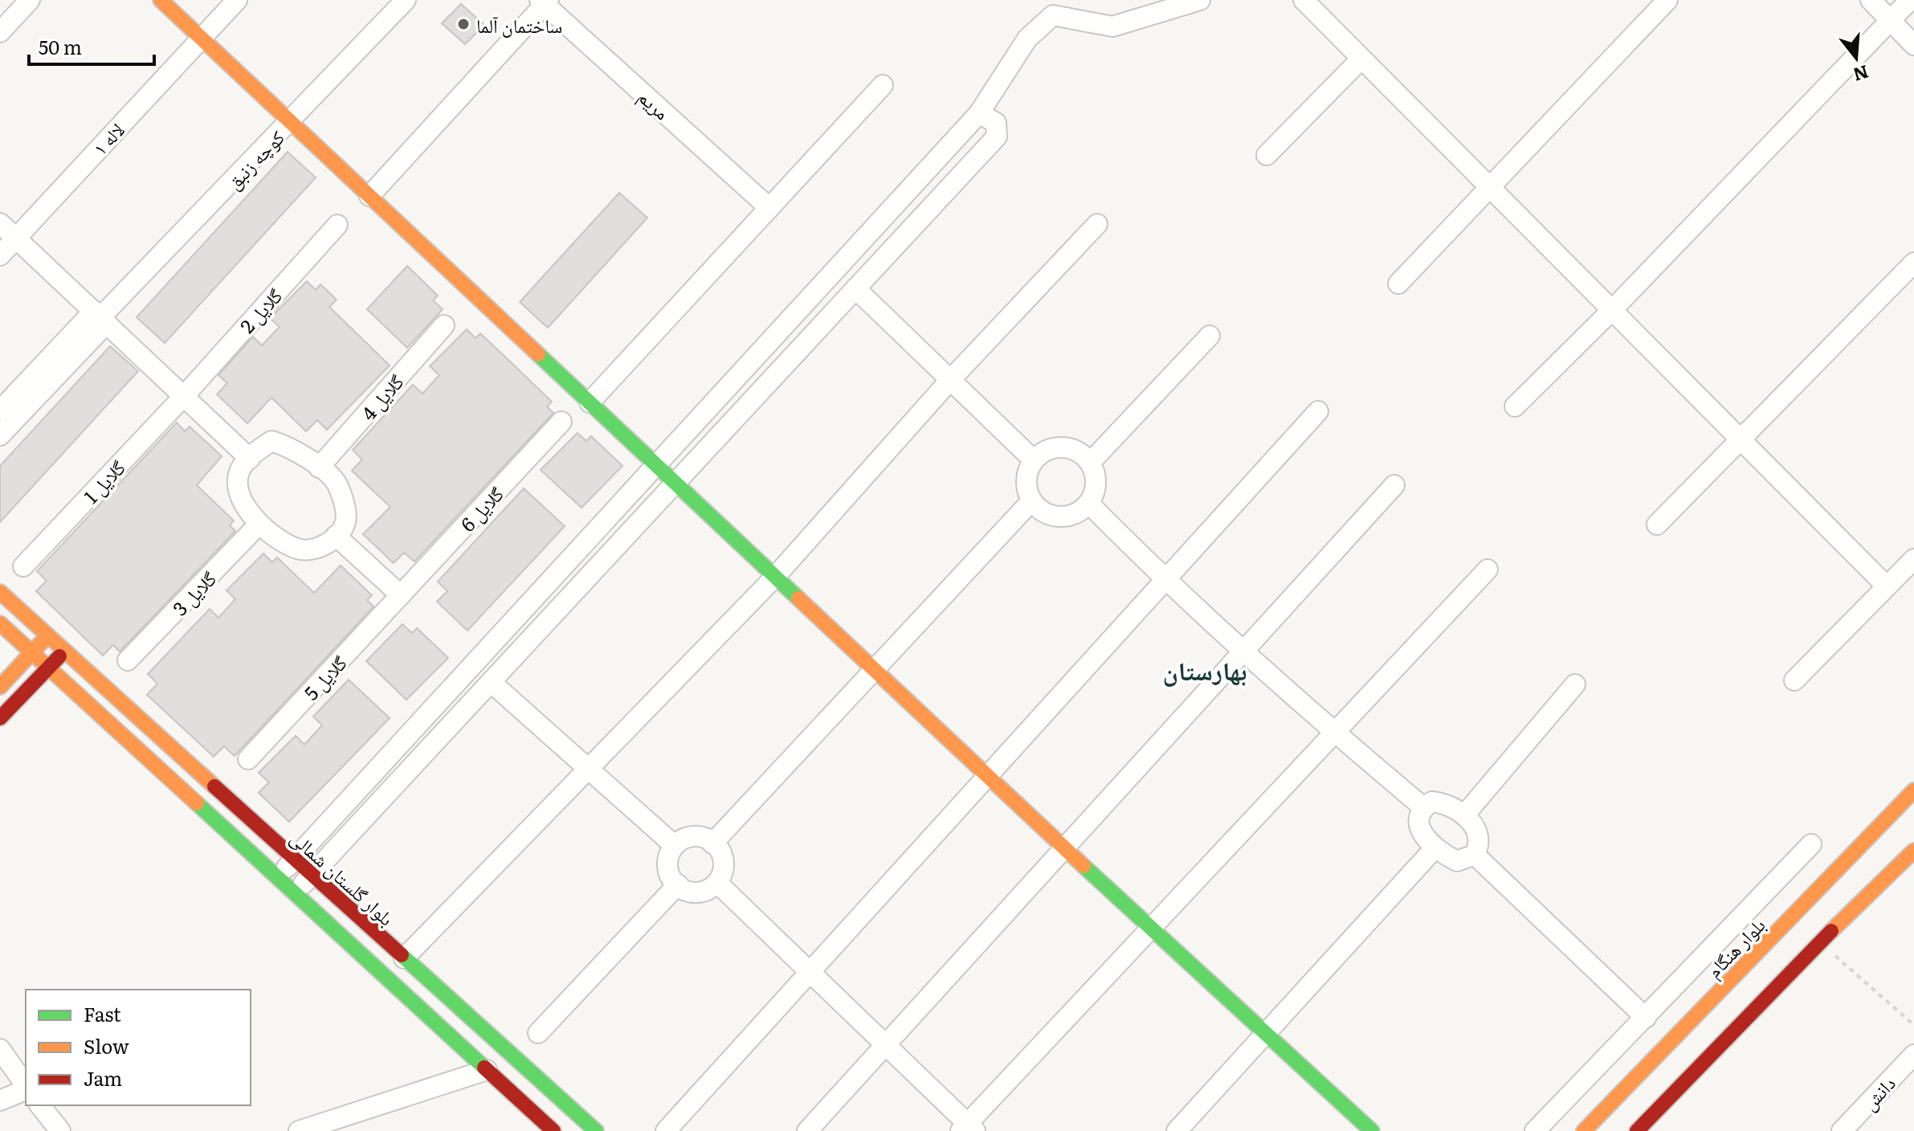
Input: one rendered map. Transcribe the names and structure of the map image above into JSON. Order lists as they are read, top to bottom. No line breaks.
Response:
{"streets":{"street":["مریم","لاله ۱","کوچه زنبق","گلایل 2","گلایل 4","گلایل 1","گلایل 6","گلایل 3","گلایل 5","بلوار گلستان شمالی","بلوار هنگام","دانش"]},"crossings":[["گلایل 2","گلایل 1"],["گلایل 4","گلایل 3"],["گلایل 6","گلایل 5"]],"districts":["بهارستان"],"places":["ساختمان آلما"],"legend":["Fast","Slow","Jam"],"scale_bar":"50 m","north":"bottom"}
